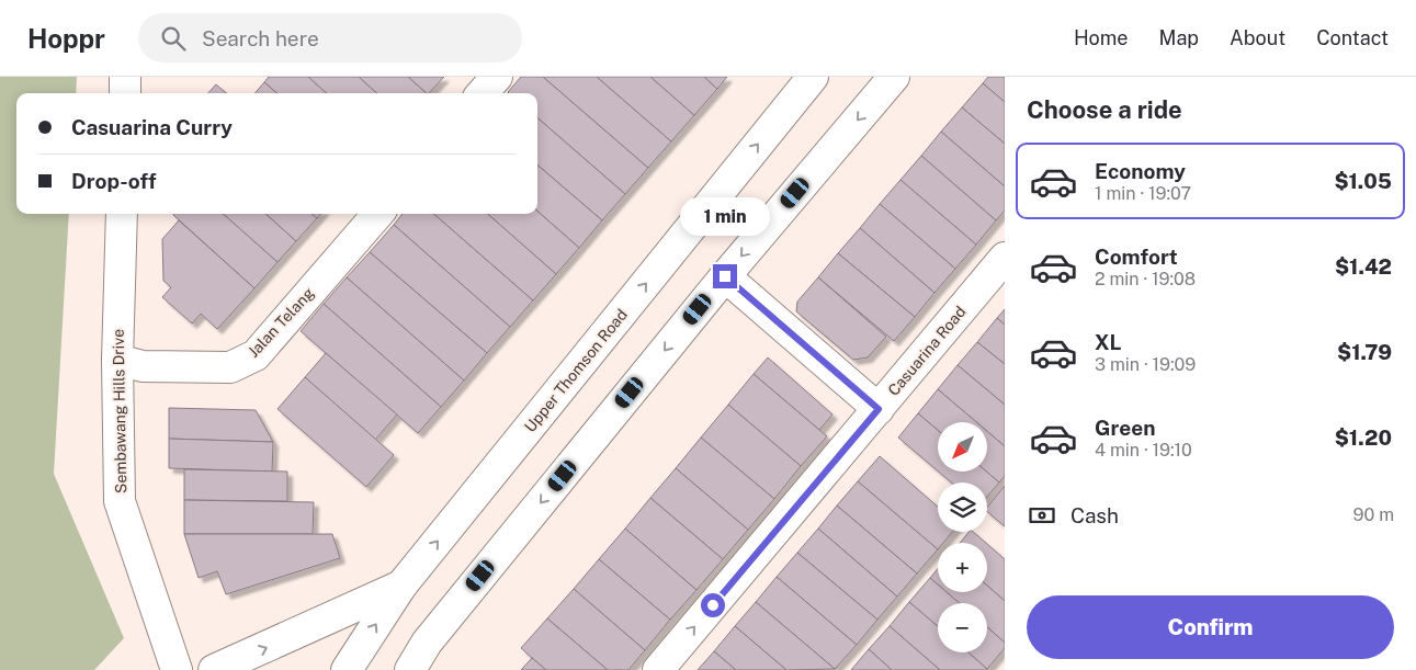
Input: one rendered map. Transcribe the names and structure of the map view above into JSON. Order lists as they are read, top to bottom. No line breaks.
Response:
{"streets":{"main road":["Jalan Telang","Casuarina Road","Upper Thomson Road","Sembawang Hills Drive"]},"crossings":[["Jalan Telang","Sembawang Hills Drive"]],"north":"bottom left","page":{"header":"Hoppr","search":"Search here","nav":["Home","Map","About","Contact"],"heading":"Choose a ride","banner":["Casuarina Curry","Drop-off"],"list":[{"name":"Economy","note":"1 min · 19:07","value":"$1.05"},{"name":"Comfort","note":"2 min · 19:08","value":"$1.42"},{"name":"XL","note":"3 min · 19:09","value":"$1.79"},{"name":"Green","note":"4 min · 19:10","value":"$1.20"}],"bubble":"1 min","map_buttons":["+","−"],"pay":["Cash","90 m"],"buttons":"Confirm"}}
